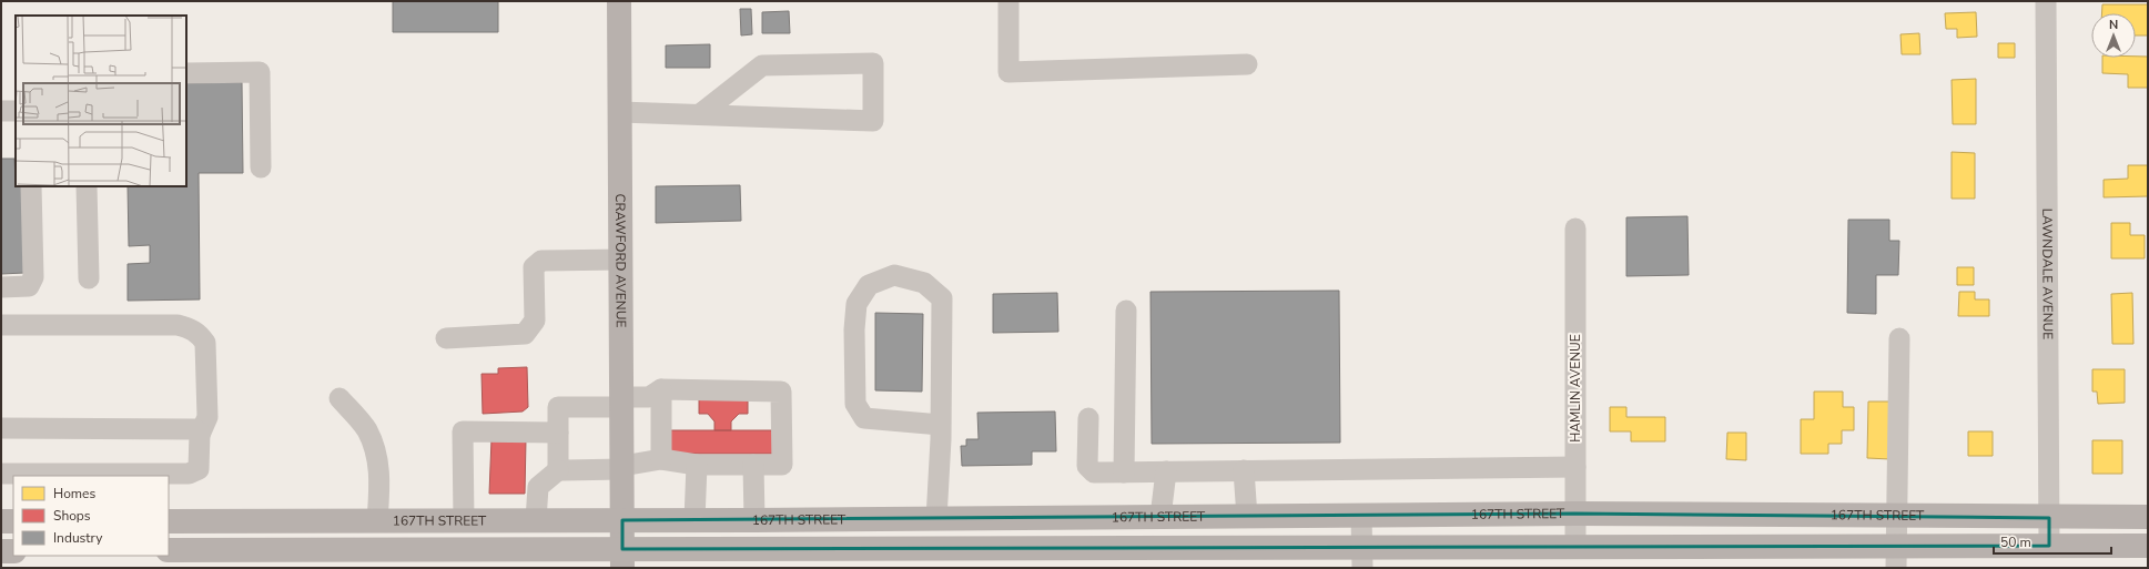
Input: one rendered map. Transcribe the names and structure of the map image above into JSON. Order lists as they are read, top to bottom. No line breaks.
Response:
{"streets":{"main road":["CRAWFORD AVENUE","167TH STREET"],"street":["LAWNDALE AVENUE","HAMLIN AVENUE"]},"crossings":[["CRAWFORD AVENUE","167TH STREET"],["LAWNDALE AVENUE","167TH STREET"],["HAMLIN AVENUE","167TH STREET"]],"legend":["Homes","Shops","Industry"],"scale_bar":"50 m","north":"top"}
